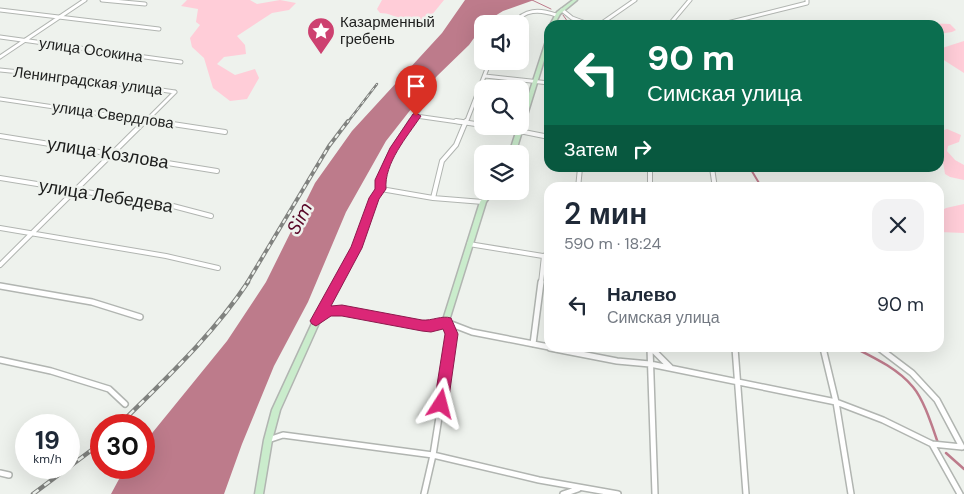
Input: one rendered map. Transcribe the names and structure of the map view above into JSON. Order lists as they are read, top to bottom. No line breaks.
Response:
{"streets":{"street":["улица Осокина","Ленинградская улица","улица Свердлова","улица Козлова","улица Лебедева"]},"crossings":[["Ленинградская улица","улица Свердлова"]],"water":["Sim"],"places":{"place":["Казарменный гребень"]},"page":{"turn":["90 m","Симская улица"],"then":"Затем","heading":["2 мин","590 m · 18:24"],"list":[{"name":"Налево","note":"Симская улица","value":"90 m"}],"speed":"19 km/h","limit":"30"}}
